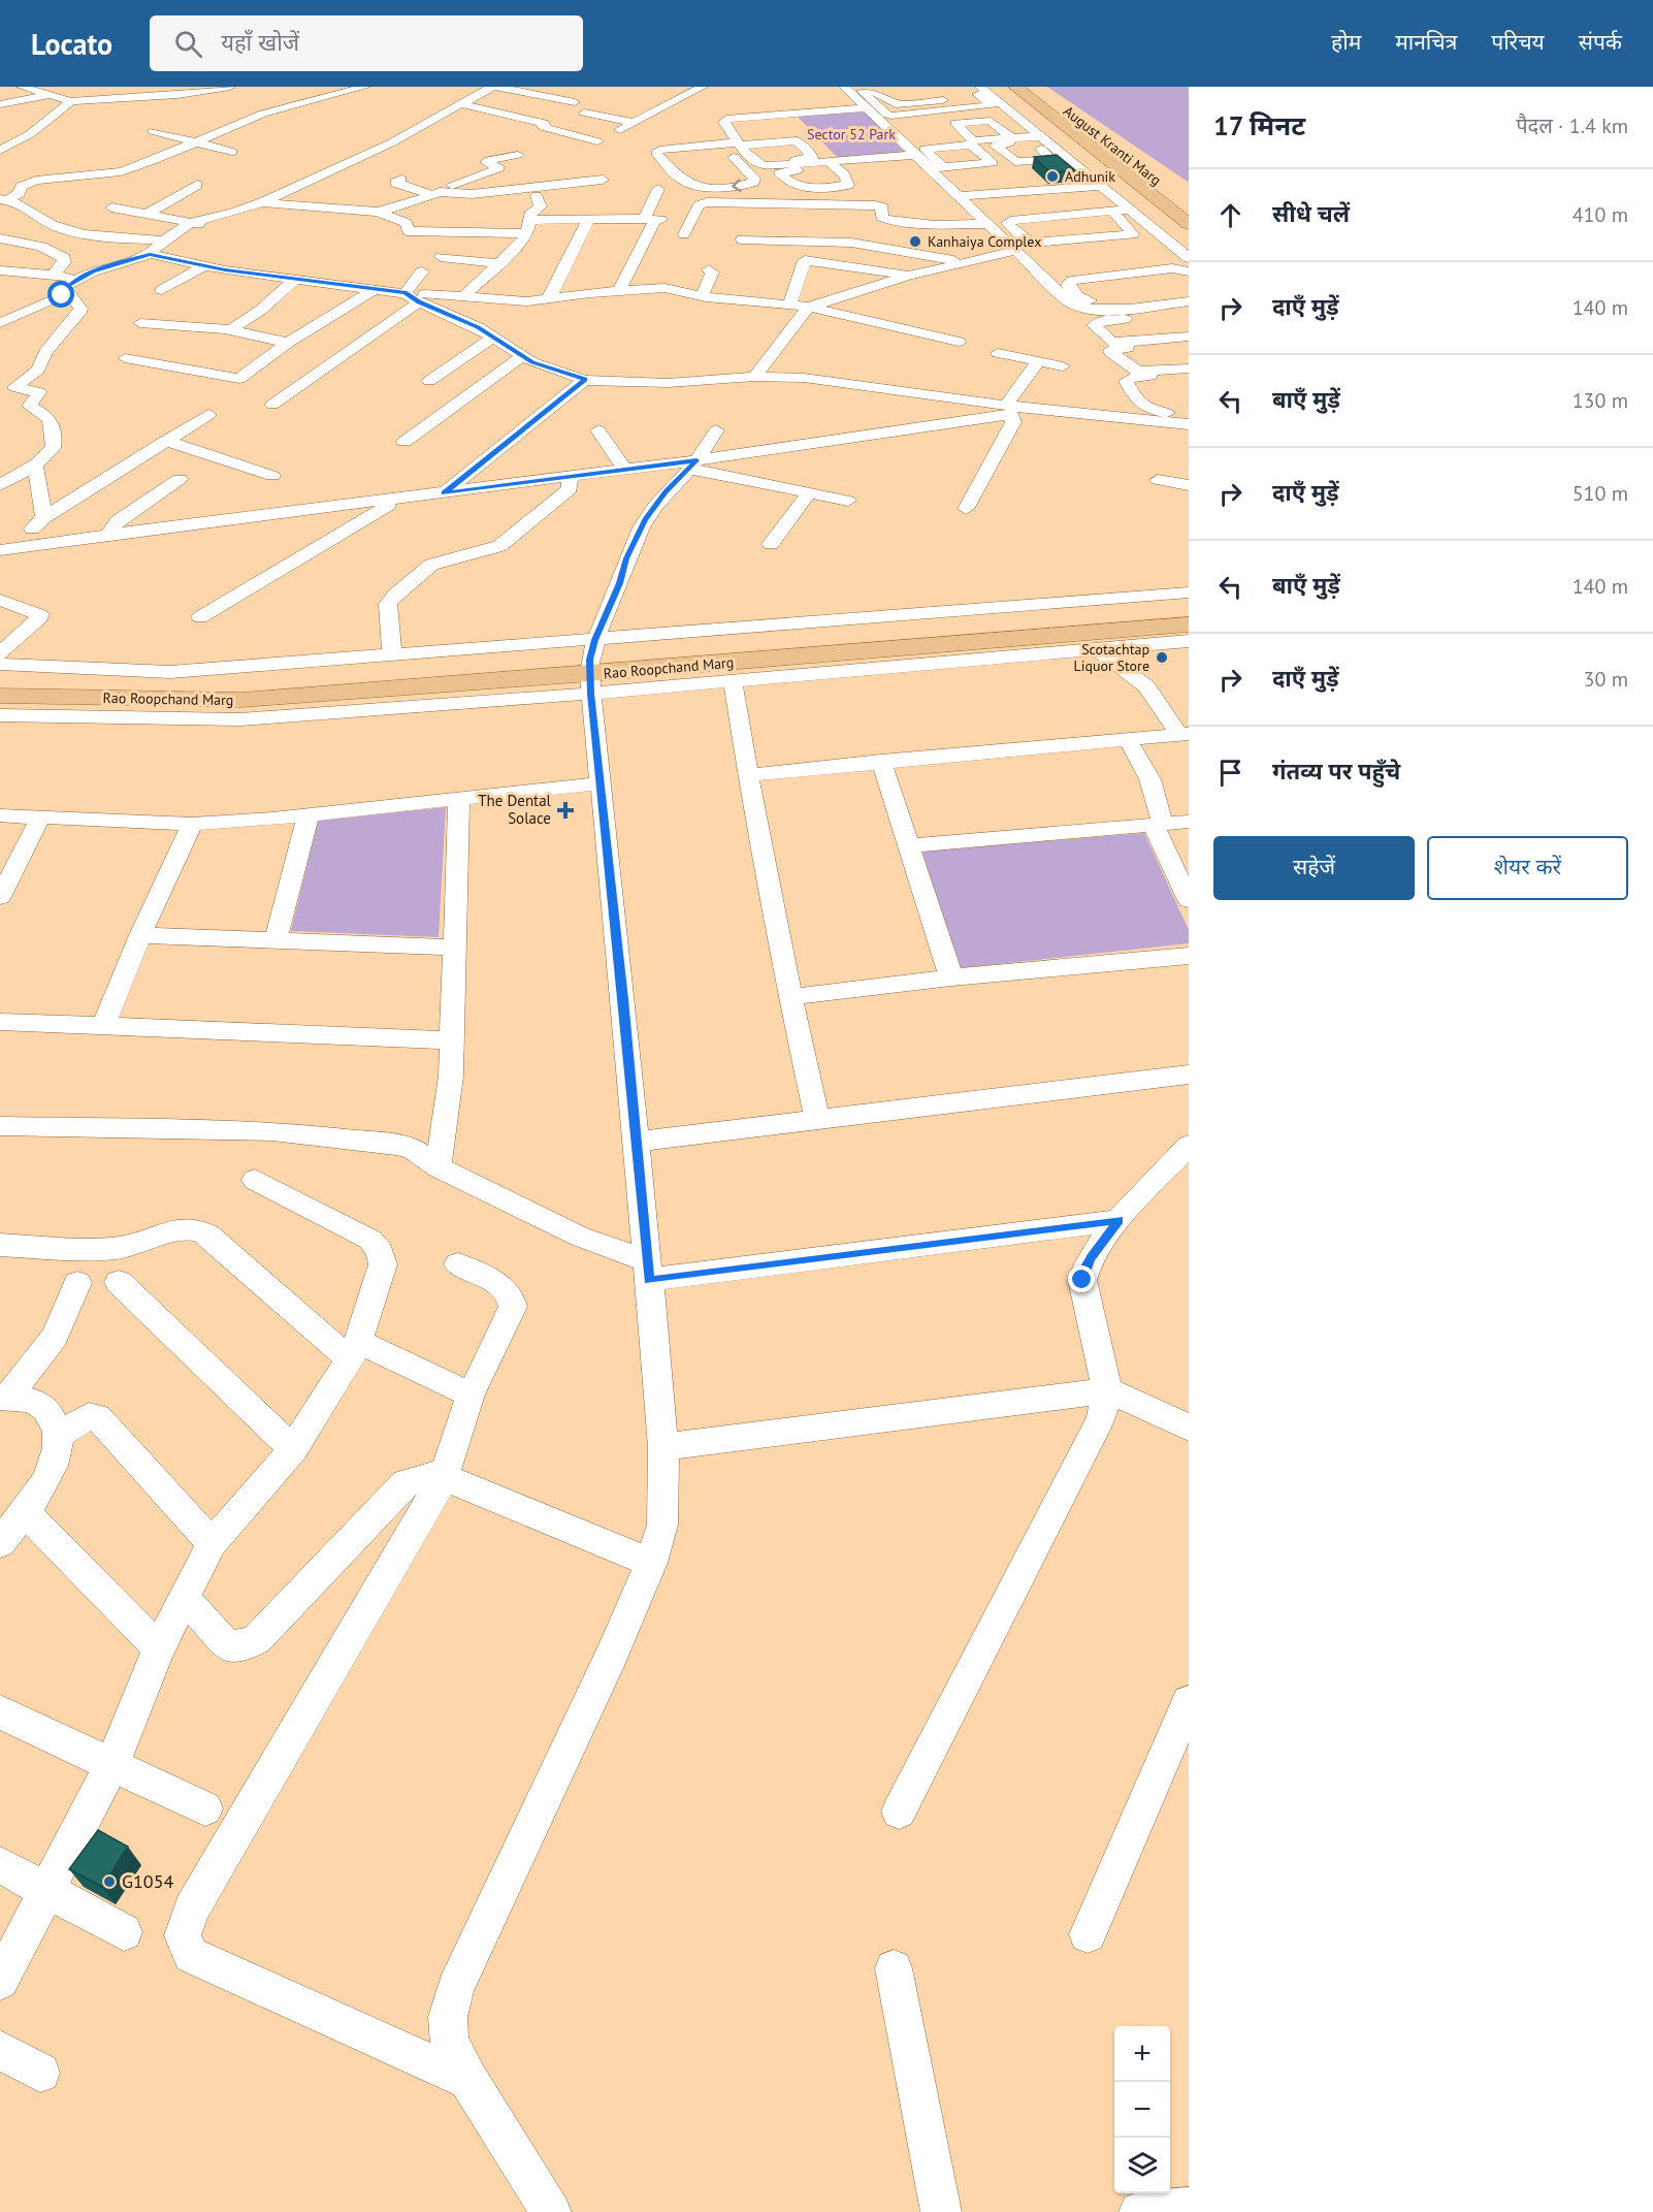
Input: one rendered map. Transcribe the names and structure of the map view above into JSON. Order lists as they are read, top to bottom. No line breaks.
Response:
{"streets":{"main road":["August Kranti Marg","Rao Roopchand Marg"]},"parks":["Sector 52 Park"],"places":{"other":["Adhunik","Kanhaiya Complex","Scotachtap Liquor Store","G1054"],"health":["The Dental Solace"]},"page":{"header":"Locato","search":"यहाँ खोजें","nav":["होम","मानचित्र","परिचय","संपर्क"],"heading":["17 मिनट","पैदल · 1.4 km"],"list":[["सीधे चलें","410 m"],["दाएँ मुड़ें","140 m"],["बाएँ मुड़ें","130 m"],["दाएँ मुड़ें","510 m"],["बाएँ मुड़ें","140 m"],["दाएँ मुड़ें","30 m"],"गंतव्य पर पहुँचे"],"buttons":["सहेजें","शेयर करें"],"map_buttons":["+","−"]}}
